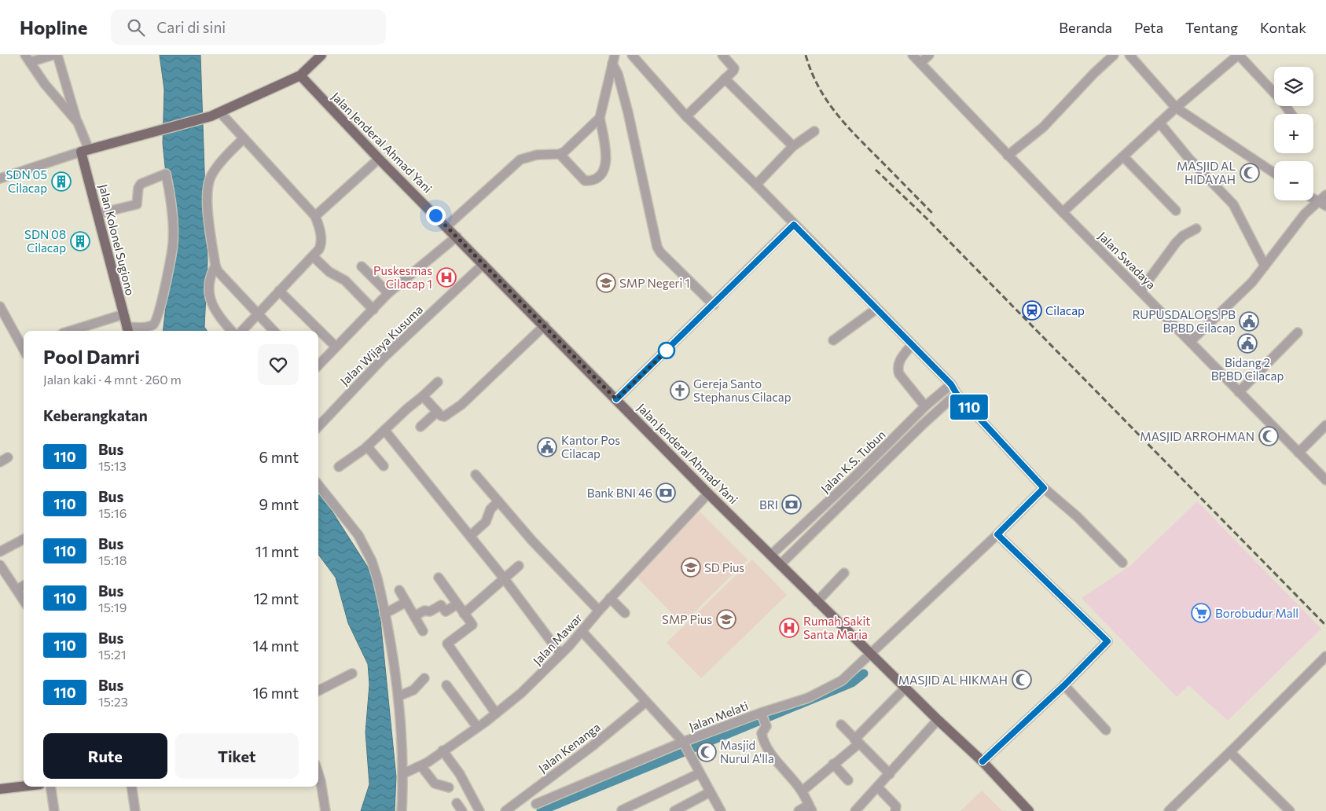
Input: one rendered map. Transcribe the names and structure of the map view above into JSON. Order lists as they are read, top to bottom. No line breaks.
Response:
{"streets":{"main road":["Jalan Jenderal Ahmad Yani","Jalan Kolonel Sugiono"],"street":["Jalan Swadaya","Jalan Wijaya Kusuma","Jalan K.S. Tubun","Jalan Mawar","Jalan Melati","Jalan Kenanga"]},"crossings":[["Jalan Jenderal Ahmad Yani","Jalan Wijaya Kusuma"],["Jalan Jenderal Ahmad Yani","Jalan K.S. Tubun"],["Jalan Jenderal Ahmad Yani","Jalan Mawar"],["Jalan Jenderal Ahmad Yani","Jalan Melati"],["Jalan Mawar","Jalan Melati"],["Jalan Melati","Jalan Kenanga"]],"places":{"mosque":["MASJID AL HIDAYAH","MASJID ARROHMAN","MASJID AL HIKMAH","Masjid Nurul A'lla"],"building":["SDN 05 Cilacap","SDN 08 Cilacap"],"hospital":["Puskesmas Cilacap 1","Rumah Sakit Santa Maria"],"school or university":["SMP Negeri 1","SD Pius","SMP Pius"],"station":["Cilacap"],"public building":["RUPUSDALOPS PB BPBD Cilacap","Bidang 2 BPBD Cilacap","Kantor Pos Cilacap"],"church":["Gereja Santo Stephanus Cilacap"],"bank":["Bank BNI 46","BRI"],"supermarket":["Borobudur Mall"]},"lines":["bus line 110"],"page":{"header":"Hopline","search":"Cari di sini","nav":["Beranda","Peta","Tentang","Kontak"],"on_map":"110","map_buttons":["+","−"],"heading":[["Pool Damri","Jalan kaki · 4 mnt · 260 m"],"Keberangkatan"],"list":[{"mark":"110","name":"Bus","note":"15:13","value":"6 mnt"},{"mark":"110","name":"Bus","note":"15:16","value":"9 mnt"},{"mark":"110","name":"Bus","note":"15:18","value":"11 mnt"},{"mark":"110","name":"Bus","note":"15:19","value":"12 mnt"},{"mark":"110","name":"Bus","note":"15:21","value":"14 mnt"},{"mark":"110","name":"Bus","note":"15:23","value":"16 mnt"}],"buttons":["Rute","Tiket"]}}
